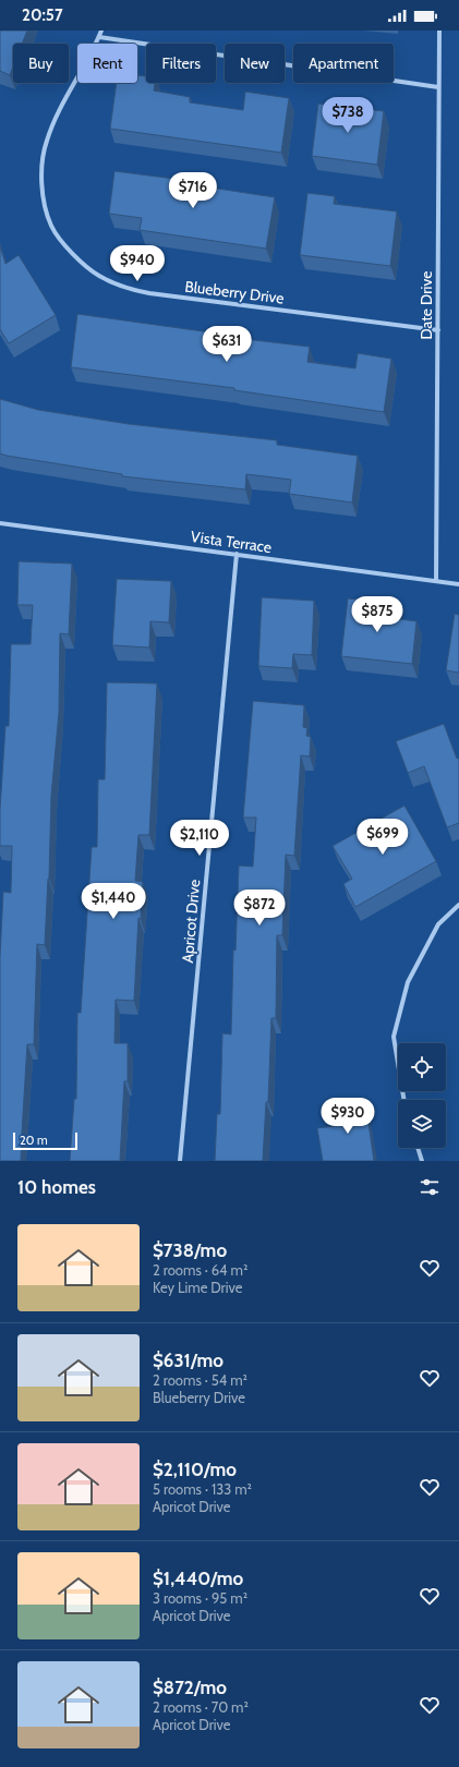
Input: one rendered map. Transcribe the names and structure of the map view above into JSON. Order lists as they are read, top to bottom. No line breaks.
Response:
{"streets":{"street":["Blueberry Drive","Date Drive","Vista Terrace","Apricot Drive"]},"crossings":[["Blueberry Drive","Date Drive"],["Date Drive","Vista Terrace"],["Vista Terrace","Apricot Drive"]],"scale_bar":"20 m","page":{"status":"20:57","chip":["Buy","Rent","Filters","New","Apartment"],"price":["$738","$716","$940","$631","$875","$699","$2,110","$1,440","$872","$930"],"scale":"20 m","heading":"10 homes","list":[{"name":"$738/mo","note":"2 rooms · 64 m² · Key Lime Drive"},{"name":"$631/mo","note":"2 rooms · 54 m² · Blueberry Drive"},{"name":"$2,110/mo","note":"5 rooms · 133 m² · Apricot Drive"},{"name":"$1,440/mo","note":"3 rooms · 95 m² · Apricot Drive"},{"name":"$872/mo","note":"2 rooms · 70 m² · Apricot Drive"}]}}
